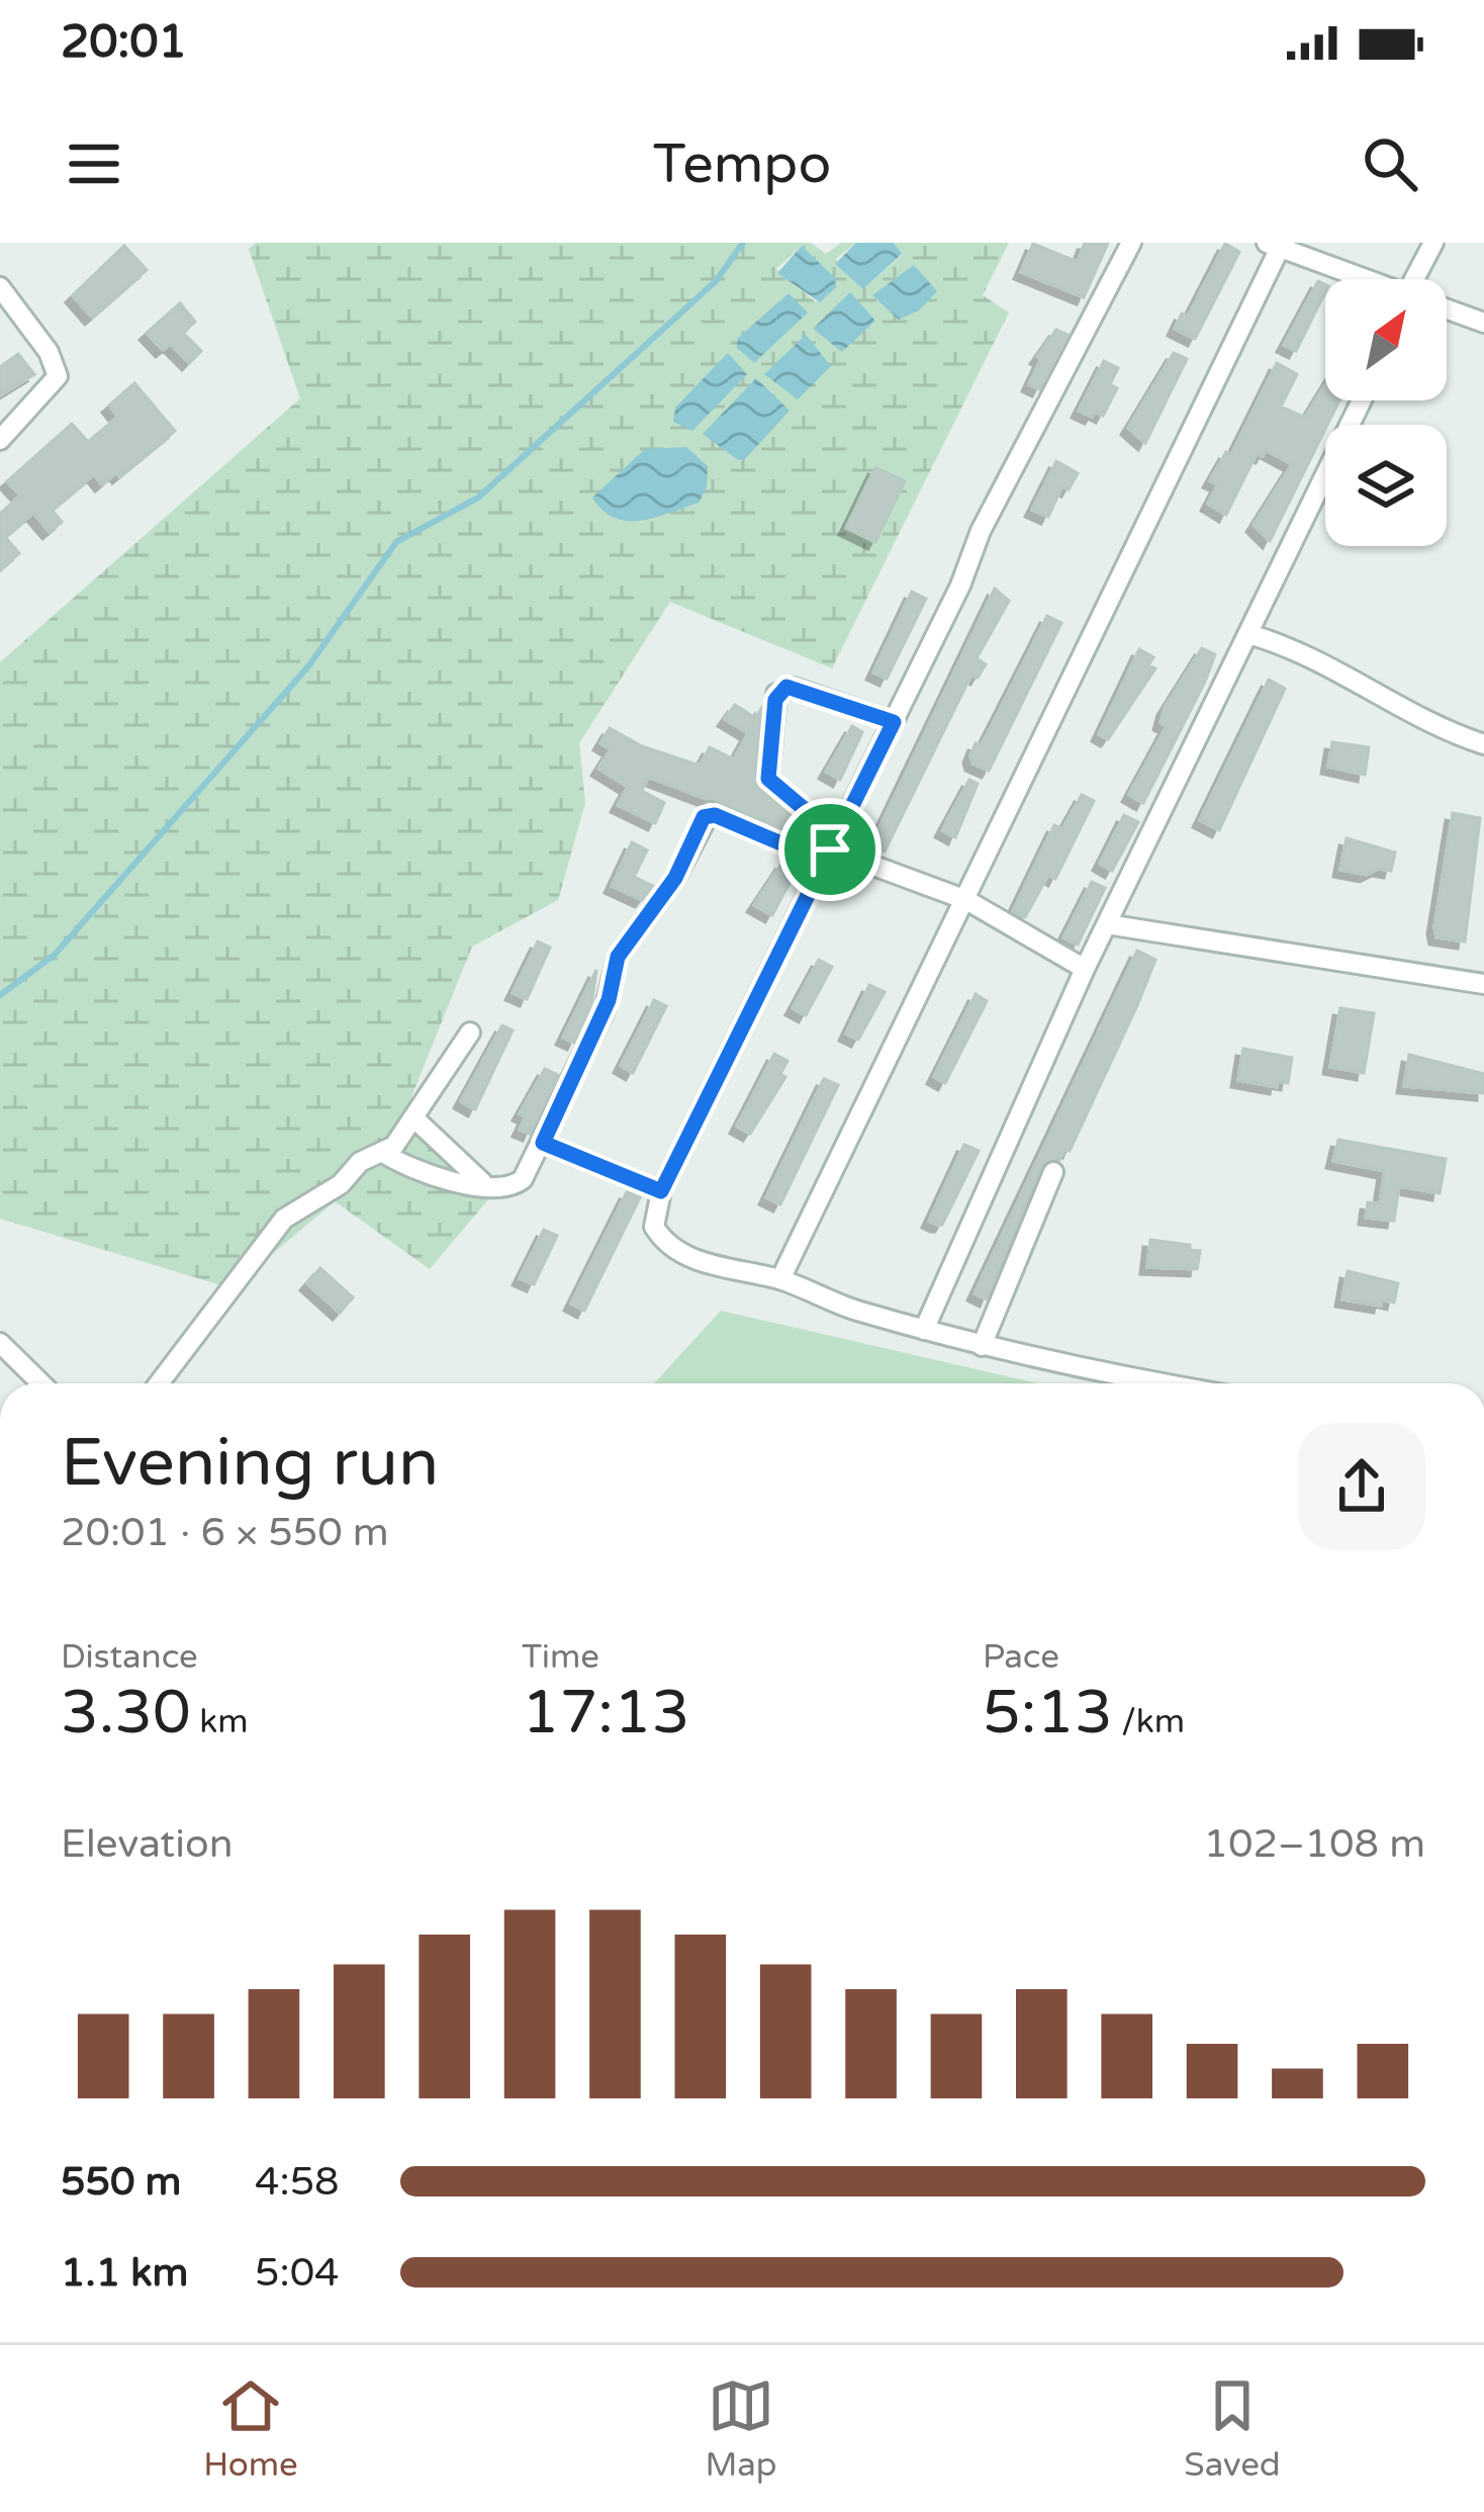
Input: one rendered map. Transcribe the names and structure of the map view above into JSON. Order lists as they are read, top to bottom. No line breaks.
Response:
{"north":"top right","page":{"status":"20:01","header":"Tempo","heading":["Evening run","20:01 · 6 × 550 m"],"stats":[["Distance","3.30 km"],["Time","17:13"],["Pace","5:13 /km"]],"chart":["Elevation","102–108 m"],"list":[{"name":"550 m","note":"4:58"},{"name":"1.1 km","note":"5:04"}],"tabs":["Home","Map","Saved"]}}
